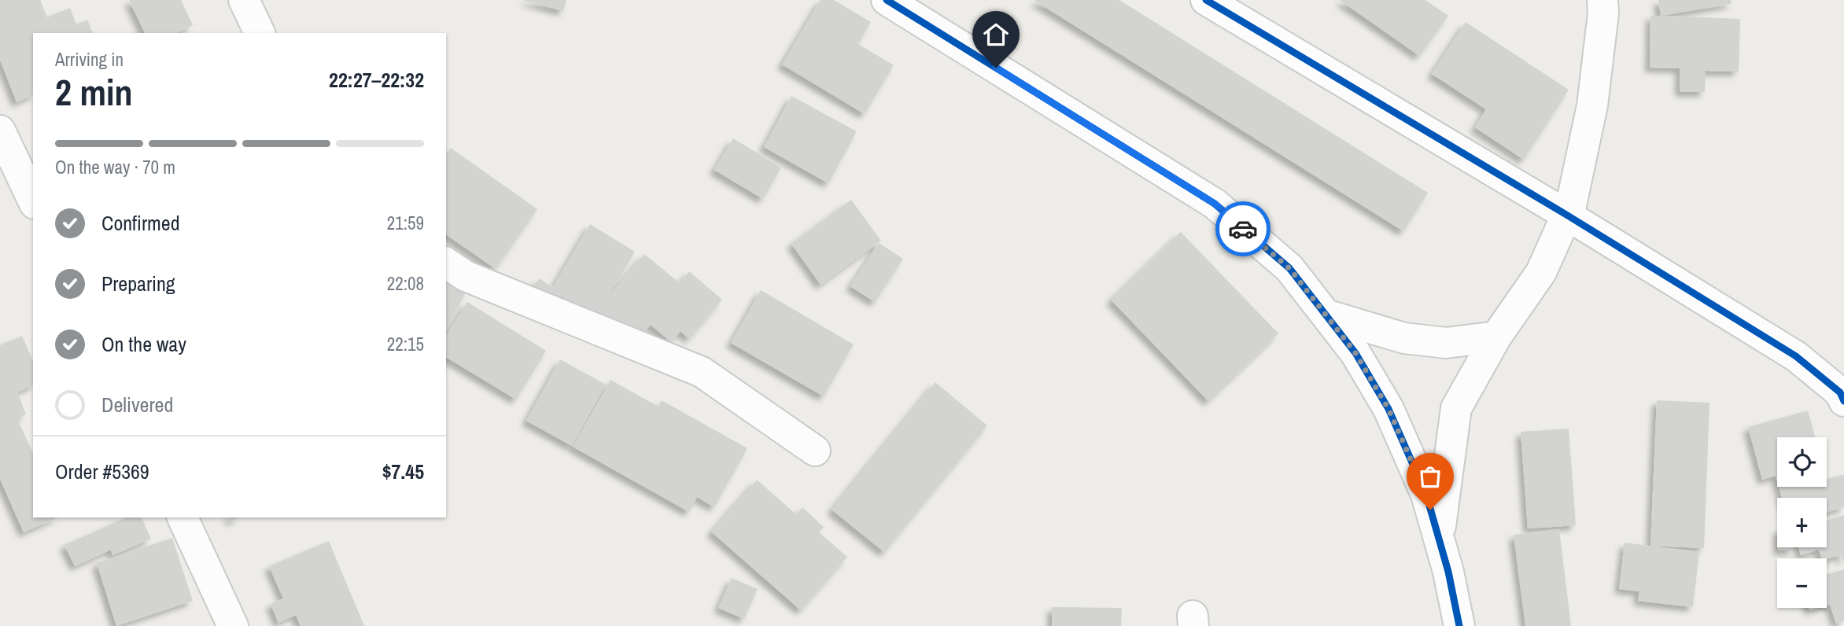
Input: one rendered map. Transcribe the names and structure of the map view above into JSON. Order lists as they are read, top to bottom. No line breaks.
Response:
{"page":{"heading":["2 min","Arriving in","22:27–22:32"],"panel":["Order #5369","$7.45"],"bar":"On the way · 70 m","list":[["Confirmed","21:59"],["Preparing","22:08"],["On the way","22:15"],"Delivered"],"map_buttons":["+","−"]}}
